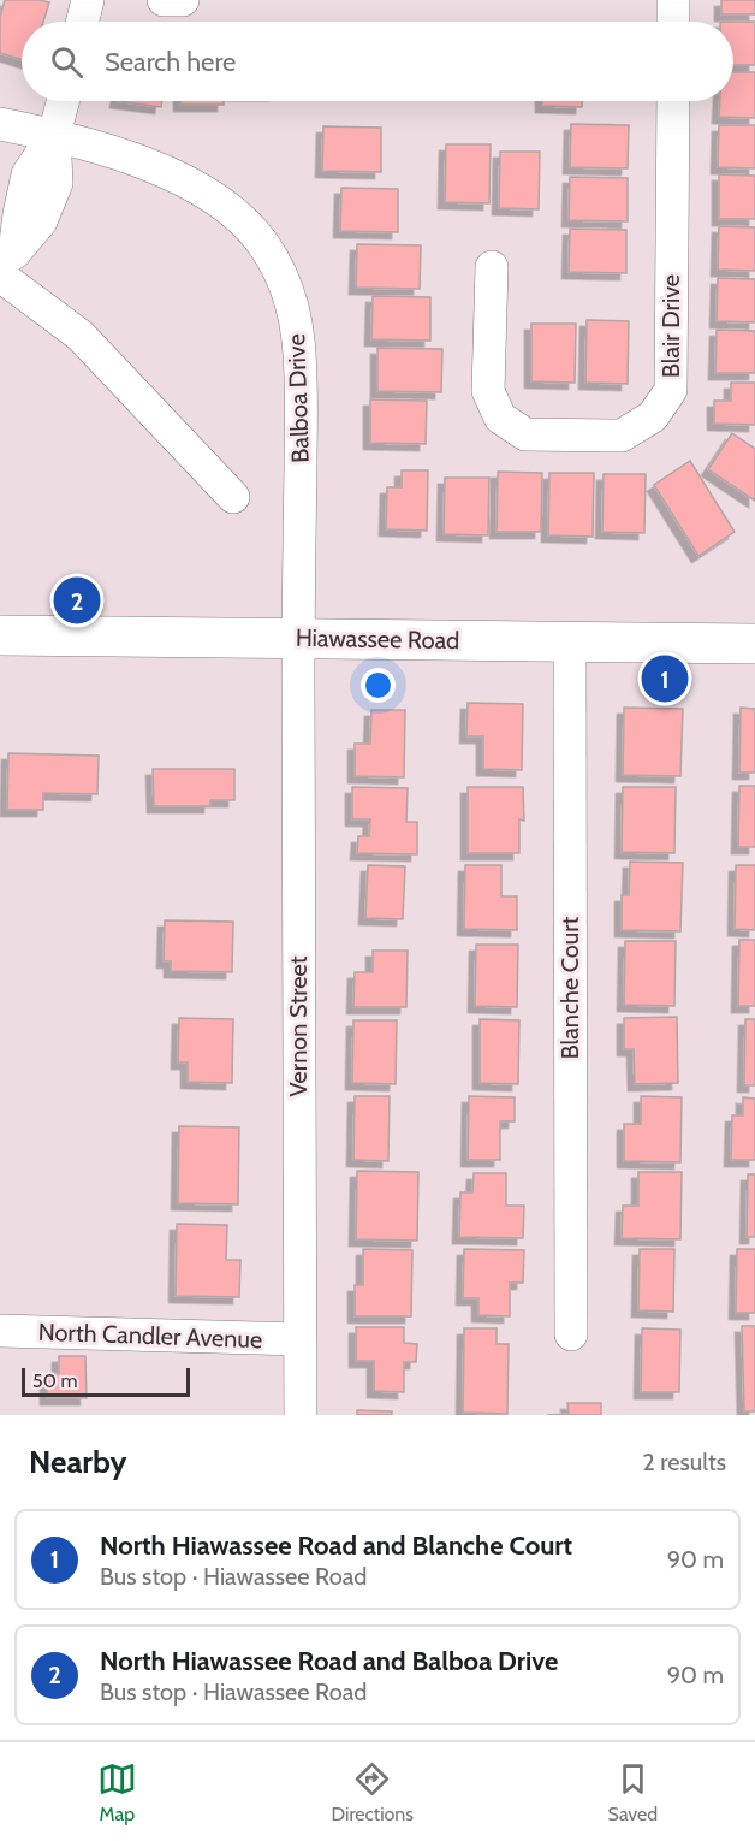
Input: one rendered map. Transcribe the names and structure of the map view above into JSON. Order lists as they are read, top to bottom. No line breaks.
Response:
{"streets":{"main road":["Hiawassee Road"],"street":["Blair Drive","Balboa Drive","Blanche Court","Vernon Street","North Candler Avenue"]},"crossings":[["Balboa Drive","Hiawassee Road"],["Balboa Drive","Vernon Street"],["Hiawassee Road","Blanche Court"],["Hiawassee Road","Vernon Street"],["Vernon Street","North Candler Avenue"]],"scale_bar":"50 m","page":{"search":"Search here","pins":["2","1"],"scale":"50 m","heading":["Nearby","2 results"],"list":[{"mark":"1","name":"North Hiawassee Road and Blanche Court","note":"Bus stop · Hiawassee Road","value":"90 m"},{"mark":"2","name":"North Hiawassee Road and Balboa Drive","note":"Bus stop · Hiawassee Road","value":"90 m"}],"nav":["Map","Directions","Saved"]}}
